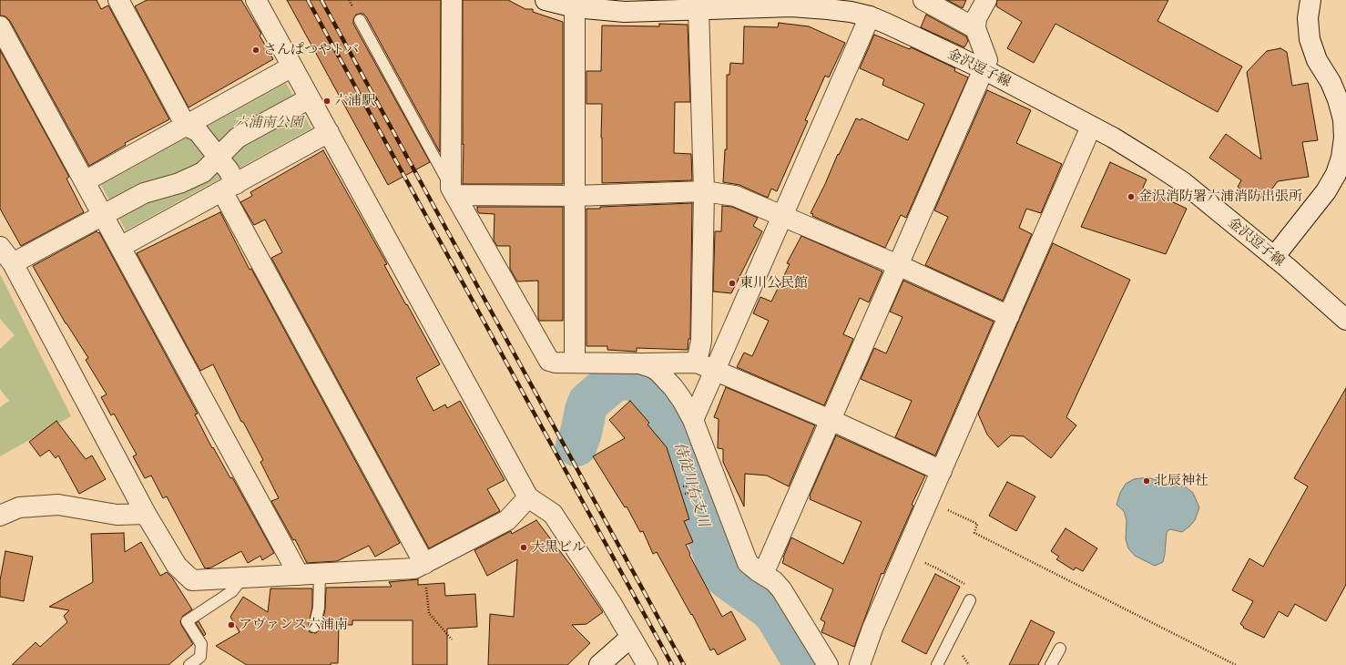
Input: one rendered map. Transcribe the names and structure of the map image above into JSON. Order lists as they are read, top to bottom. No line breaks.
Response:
{"streets":{"street":["金沢逗子線"]},"water":["侍従川右支川"],"parks":["六浦南公園"],"places":["さんぱつやトバ","六浦駅","金沢消防署六浦消防出張所","東川公民館","北辰神社","大黒ビル","アヴァンス六浦南"]}
